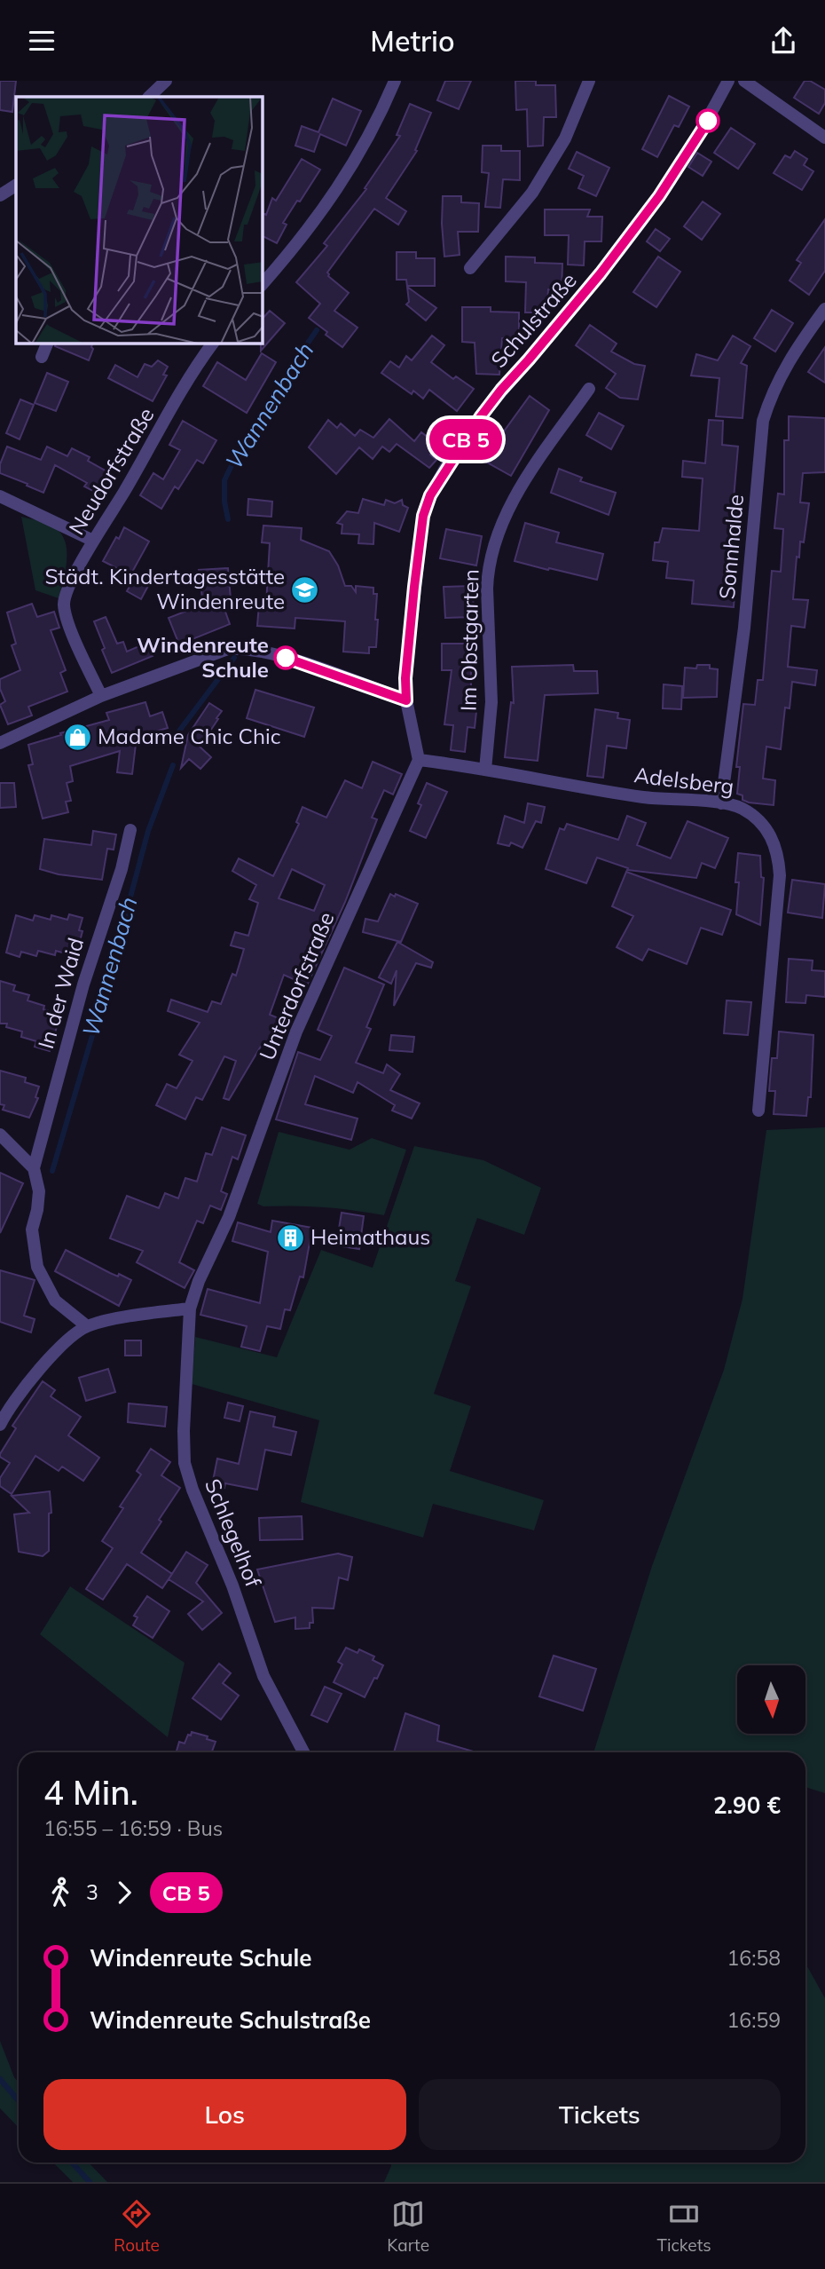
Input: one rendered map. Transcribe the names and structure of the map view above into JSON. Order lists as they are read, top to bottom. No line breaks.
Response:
{"streets":{"street":["Schulstraße","Neudorfstraße","Sonnhalde","Im Obstgarten","Adelsberg","Unterdorfstraße","In der Waid","Schlegelhof"]},"crossings":[["Sonnhalde","Adelsberg"],["Im Obstgarten","Adelsberg"],["Adelsberg","Unterdorfstraße"],["Unterdorfstraße","Schlegelhof"]],"water":["Wannenbach"],"places":{"school or university":["Städt. Kindertagesstätte Windenreute"],"other":["Windenreute Schule"],"shop":["Madame Chic Chic"],"building":["Heimathaus"]},"north":"bottom","page":{"header":"Metrio","on_map":"CB 5","heading":["4 Min.","16:55 – 16:59 · Bus","2.90 €"],"legs":["3","CB 5"],"list":[{"name":"Windenreute Schule","value":"16:58"},{"name":"Windenreute Schulstraße","value":"16:59"}],"buttons":["Los","Tickets"],"tabs":["Route","Karte","Tickets"]}}
